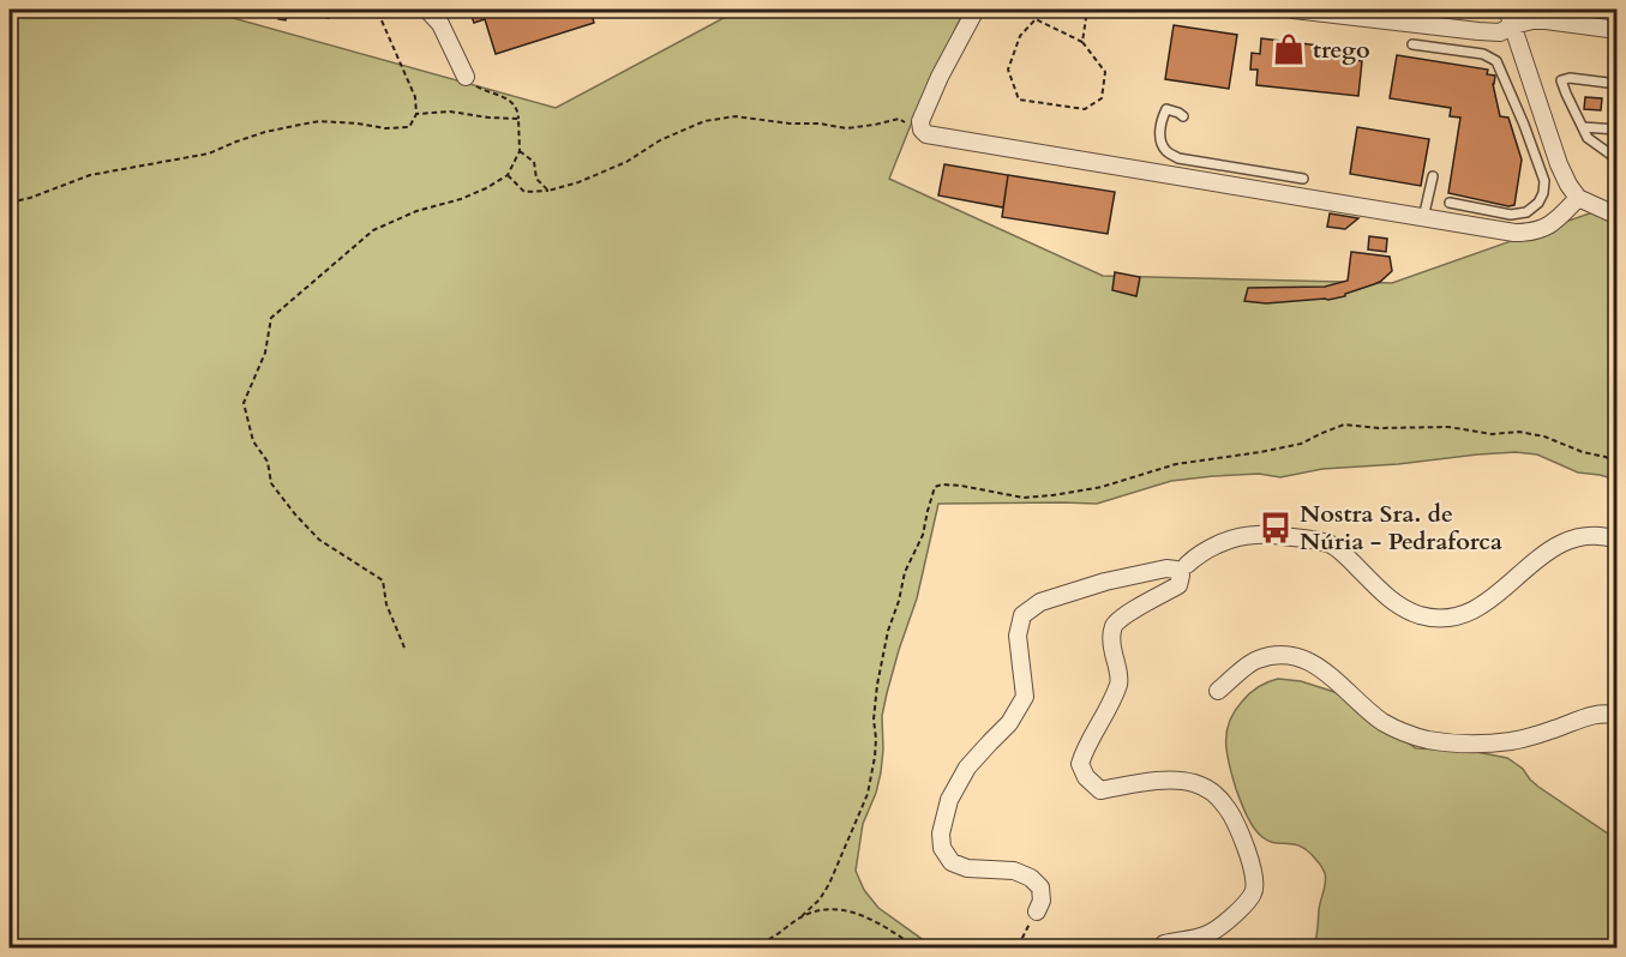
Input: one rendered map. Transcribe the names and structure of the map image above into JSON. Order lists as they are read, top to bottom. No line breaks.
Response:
{"places":{"shop":["trego"],"bus stop":["Nostra Sra. de Núria - Pedraforca"]}}
